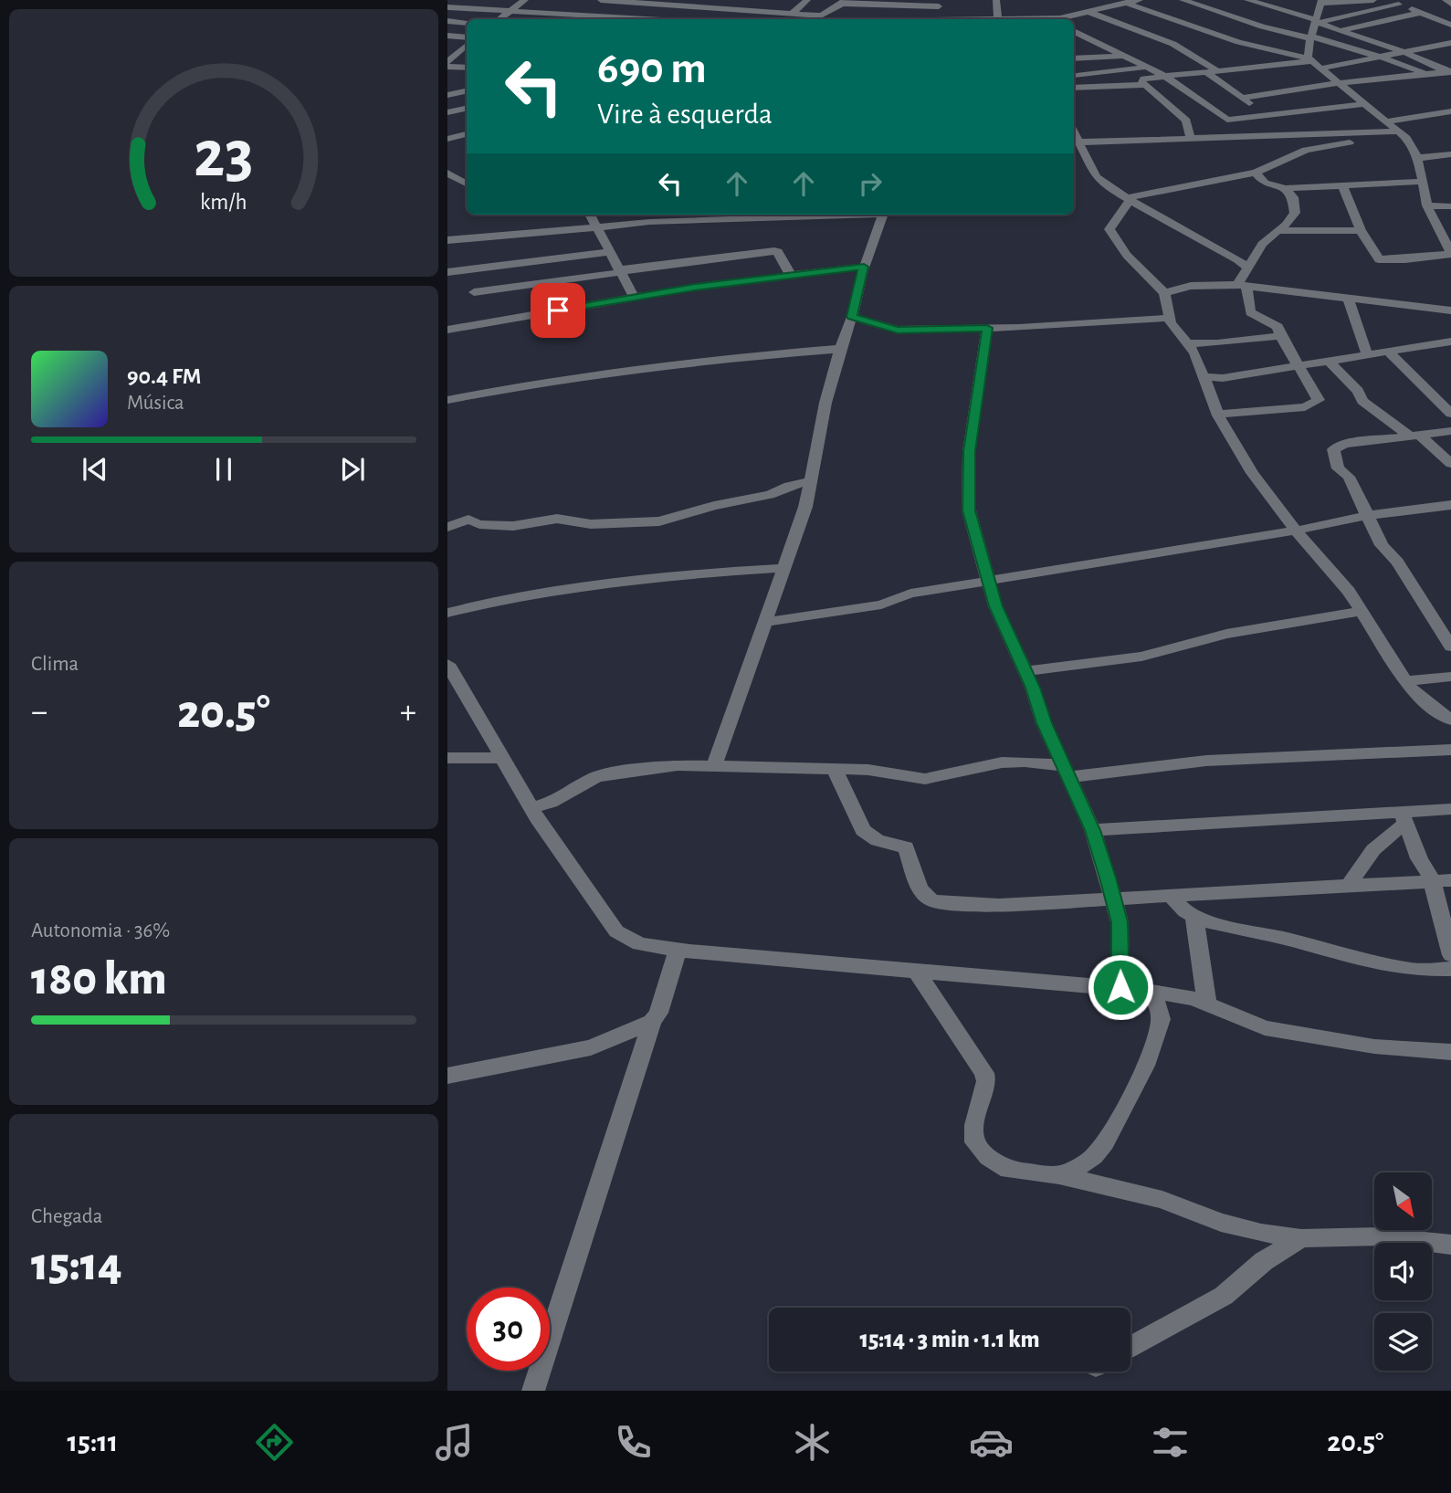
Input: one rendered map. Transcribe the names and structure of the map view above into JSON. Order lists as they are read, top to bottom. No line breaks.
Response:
{"north":"bottom right","page":{"turn":["690 m","Vire à esquerda"],"song":["90.4 FM","Música"],"tile":["Clima",["Autonomia · 36%","180 km"],["Chegada","15:14"]],"heat":["−","20.5°","+"],"limit":"30","trip":"15:14 · 3 min · 1.1 km","tabs":["15:11","20.5°"],"gauge":["23","km/h"]}}
